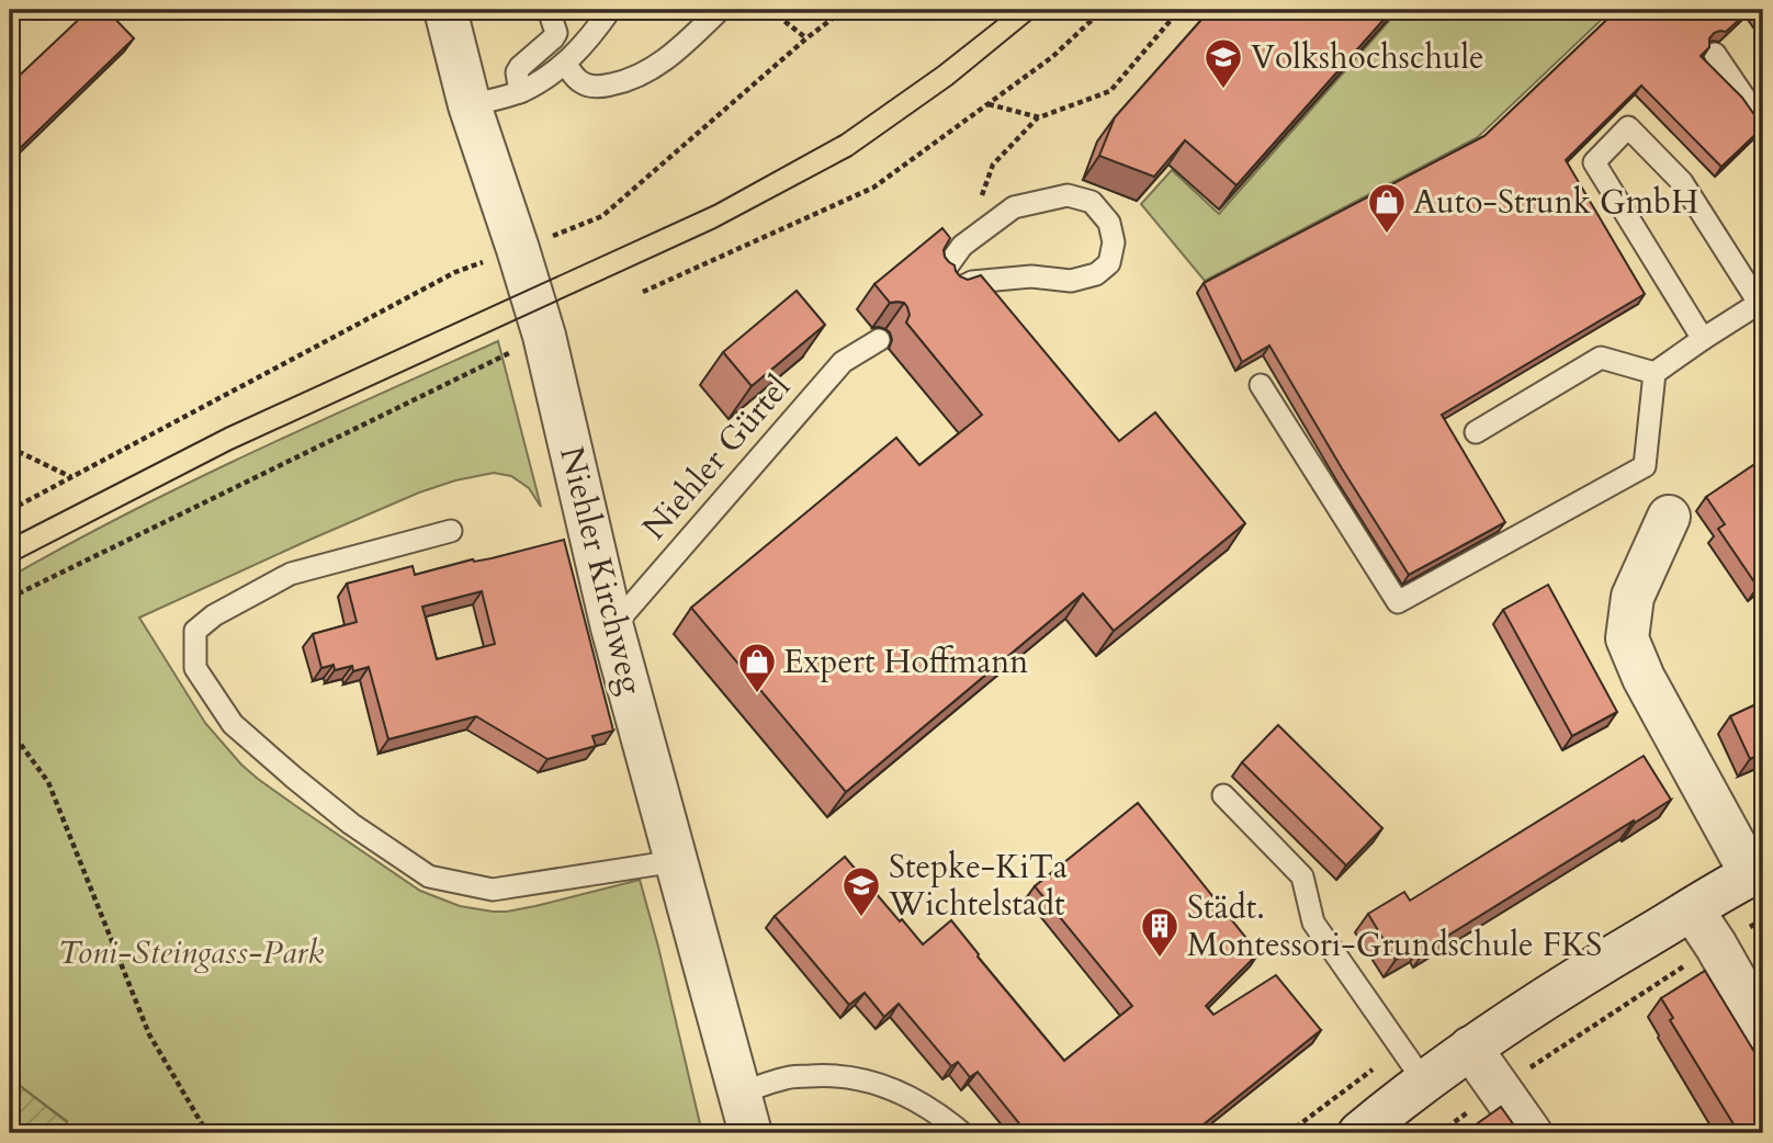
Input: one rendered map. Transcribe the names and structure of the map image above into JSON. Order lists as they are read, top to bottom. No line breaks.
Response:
{"streets":{"street":["Niehler Kirchweg"],"lane":["Niehler Gürtel"]},"crossings":[["Niehler Gürtel","Niehler Kirchweg"]],"parks":["Toni-Steingass-Park"],"places":{"school or university":["Volkshochschule","Stepke-KiTa Wichtelstadt"],"shop":["Auto-Strunk GmbH","Expert Hoffmann"],"building":["Städt. Montessori-Grundschule FKS"]}}
